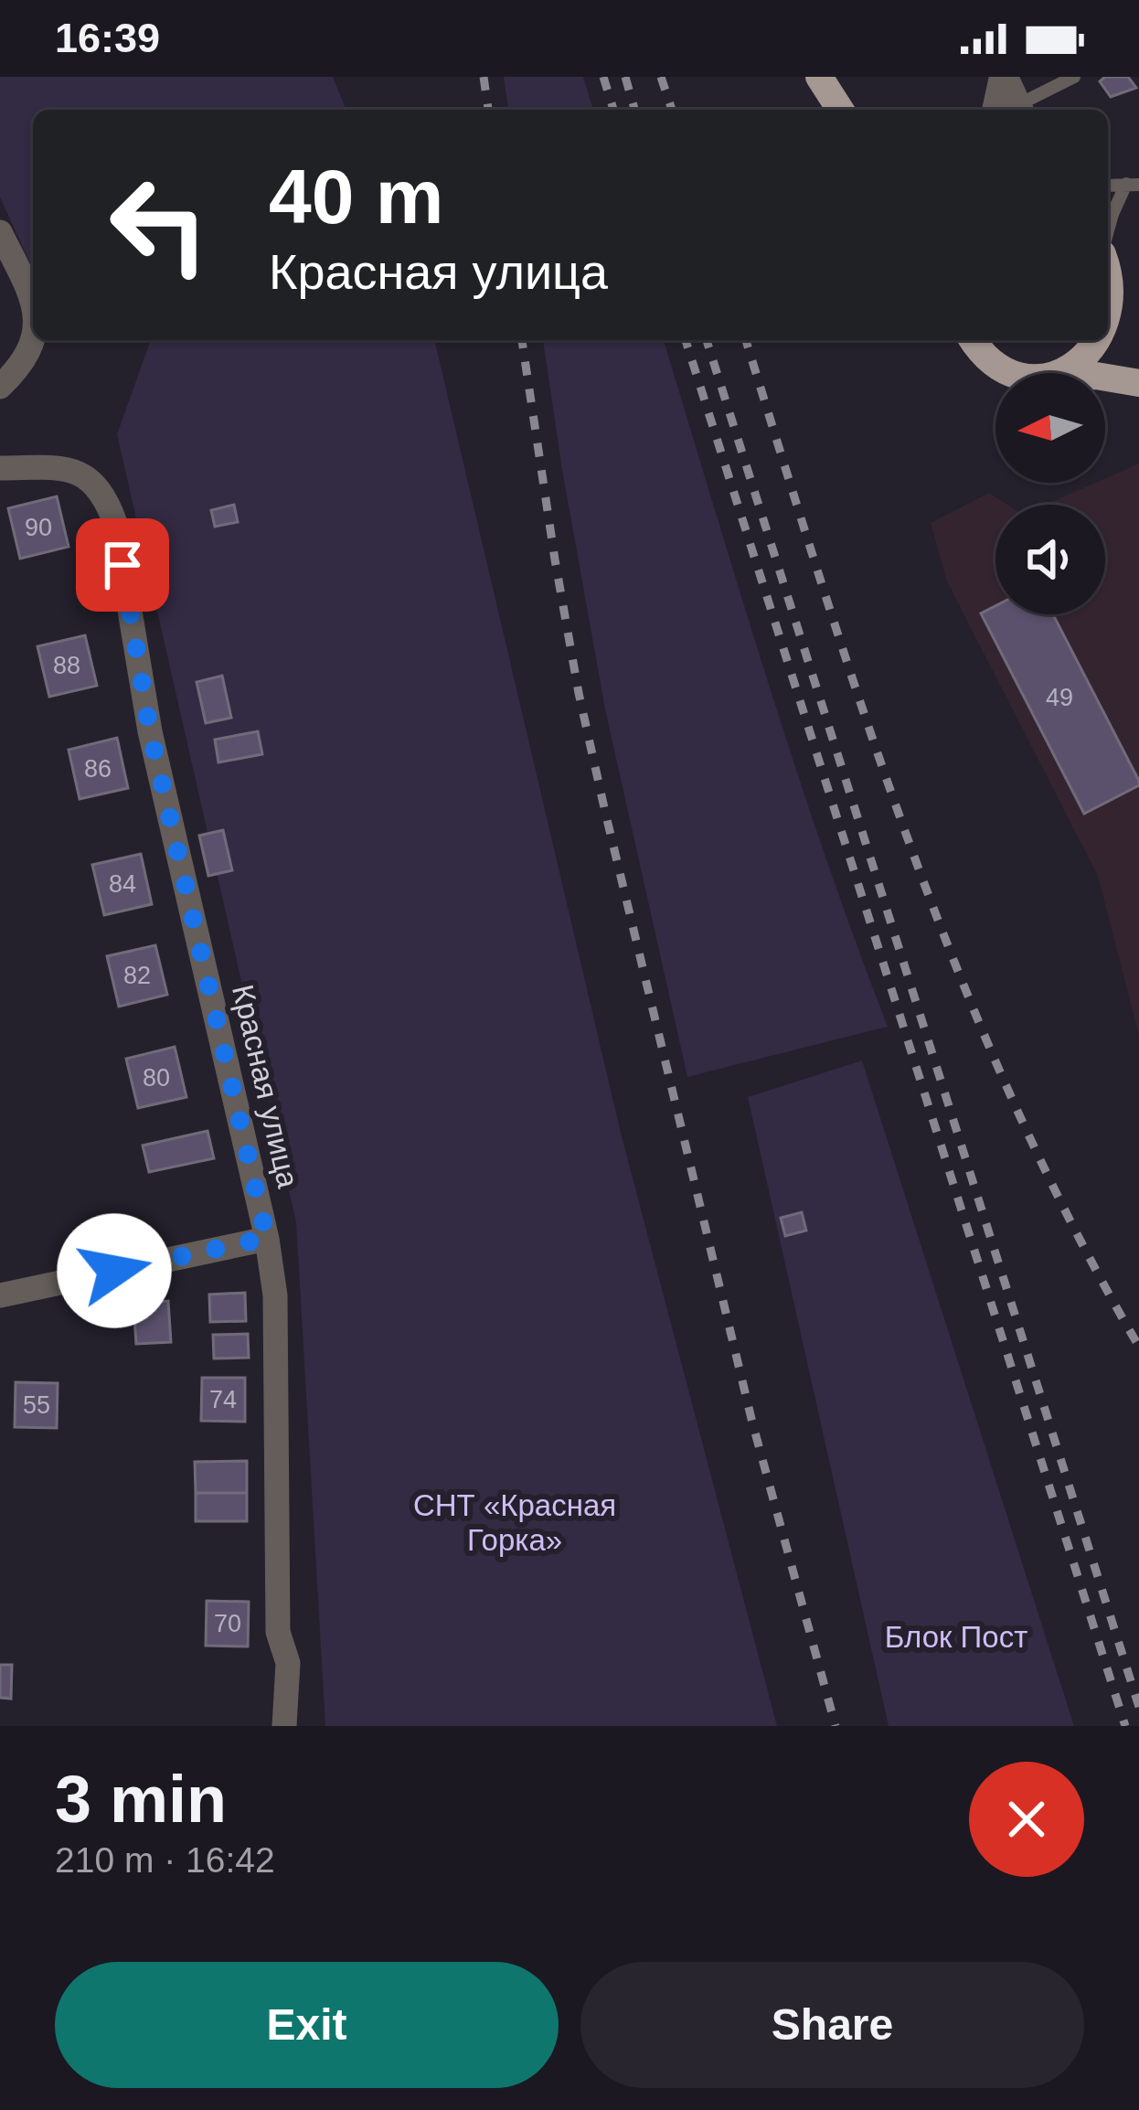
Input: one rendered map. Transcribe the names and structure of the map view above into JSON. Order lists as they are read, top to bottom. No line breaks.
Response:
{"streets":{"street":["Красная улица"]},"parks":["СНТ «Красная Горка»","Блок Пост"],"house_numbers":["90","88","49","86","84","82","80","74","55","70"],"north":"left","page":{"status":"16:39","turn":["40 m","Красная улица"],"heading":["3 min","210 m · 16:42"],"buttons":["Exit","Share"]}}
